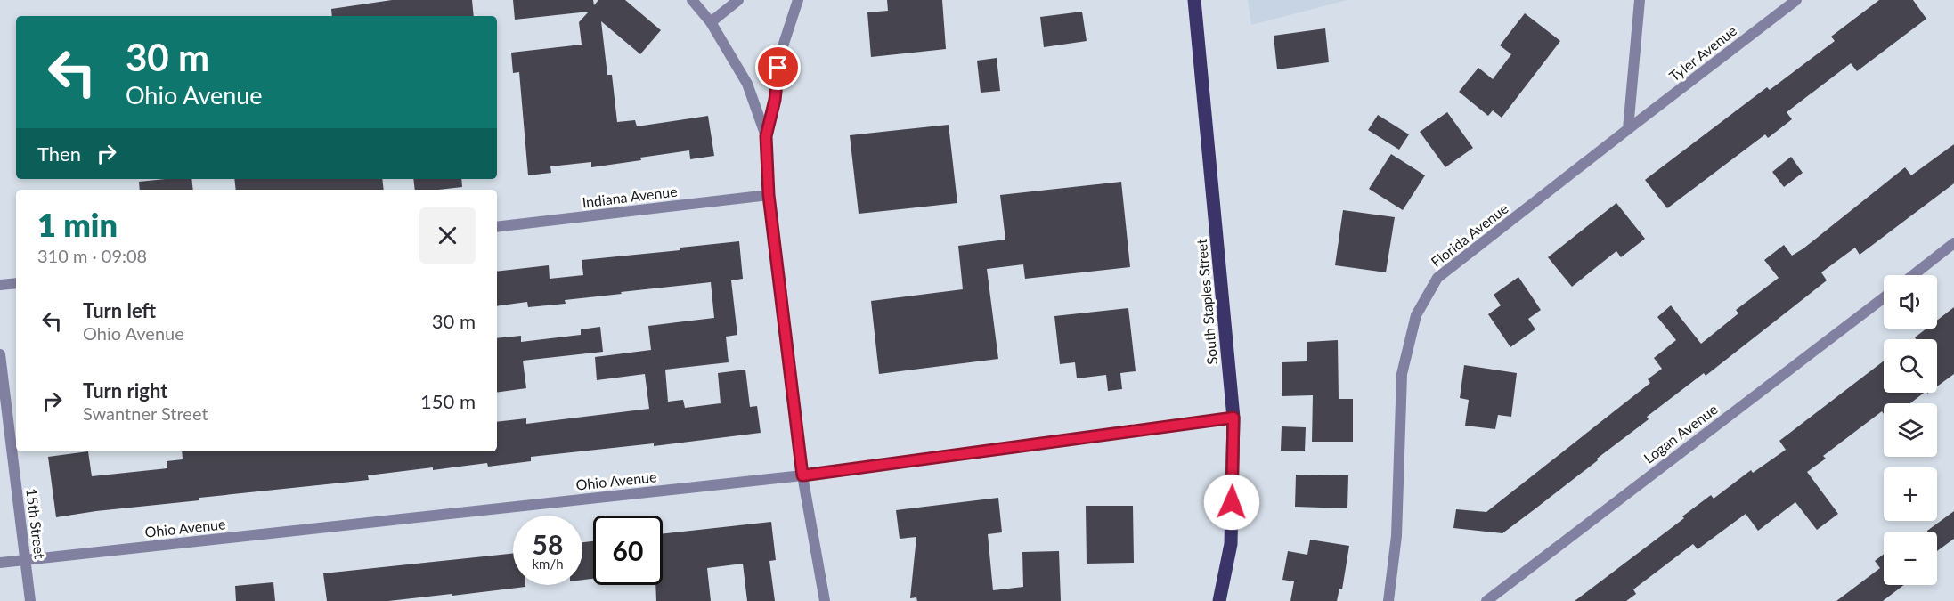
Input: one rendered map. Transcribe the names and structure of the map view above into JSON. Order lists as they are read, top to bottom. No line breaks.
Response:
{"streets":{"main road":["South Staples Street"],"street":["Tyler Avenue","Indiana Avenue","Florida Avenue","Logan Avenue","Ohio Avenue","15th Street"]},"crossings":[["Tyler Avenue","Florida Avenue"],["South Staples Street","Ohio Avenue"],["Ohio Avenue","15th Street"]],"page":{"turn":["30 m","Ohio Avenue"],"then":"Then","heading":["1 min","310 m · 09:08"],"map_buttons":["+","−"],"list":[{"name":"Turn left","note":"Ohio Avenue","value":"30 m"},{"name":"Turn right","note":"Swantner Street","value":"150 m"}],"speed":"58 km/h","limit":"60"}}
